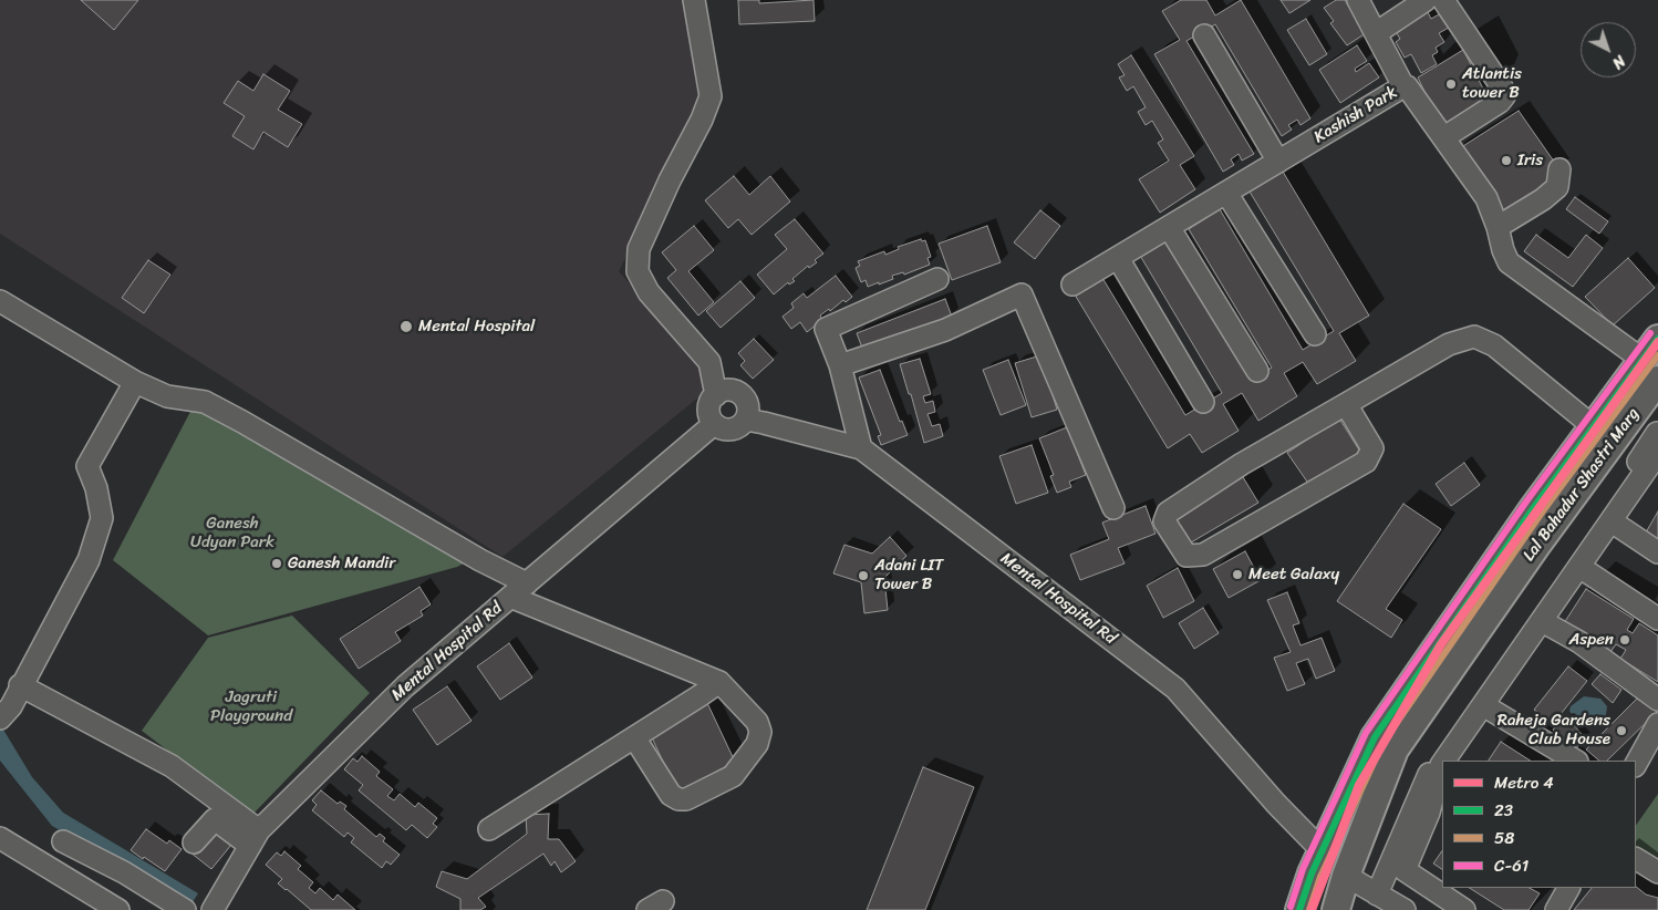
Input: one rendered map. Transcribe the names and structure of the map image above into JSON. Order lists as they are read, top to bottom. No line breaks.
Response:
{"streets":{"main road":["Lal Bahadur Shastri Marg"],"street":["Kashish Park","Mental Hospital Rd"]},"crossings":[["Kashish Park","Lal Bahadur Shastri Marg"],["Lal Bahadur Shastri Marg","Mental Hospital Rd"]],"parks":["Ganesh Udyan Park","Jagruti Playground"],"places":["Atlantis tower B","Iris","Mental Hospital","Ganesh Mandir","Meet Galaxy","Adani LIT Tower B","Aspen","Raheja Gardens Club House"],"lines":["transit line C-61","transit line 23","metro line 4","transit line 58"],"legend":["Metro 4","23","58","C-61"],"north":"bottom right"}
